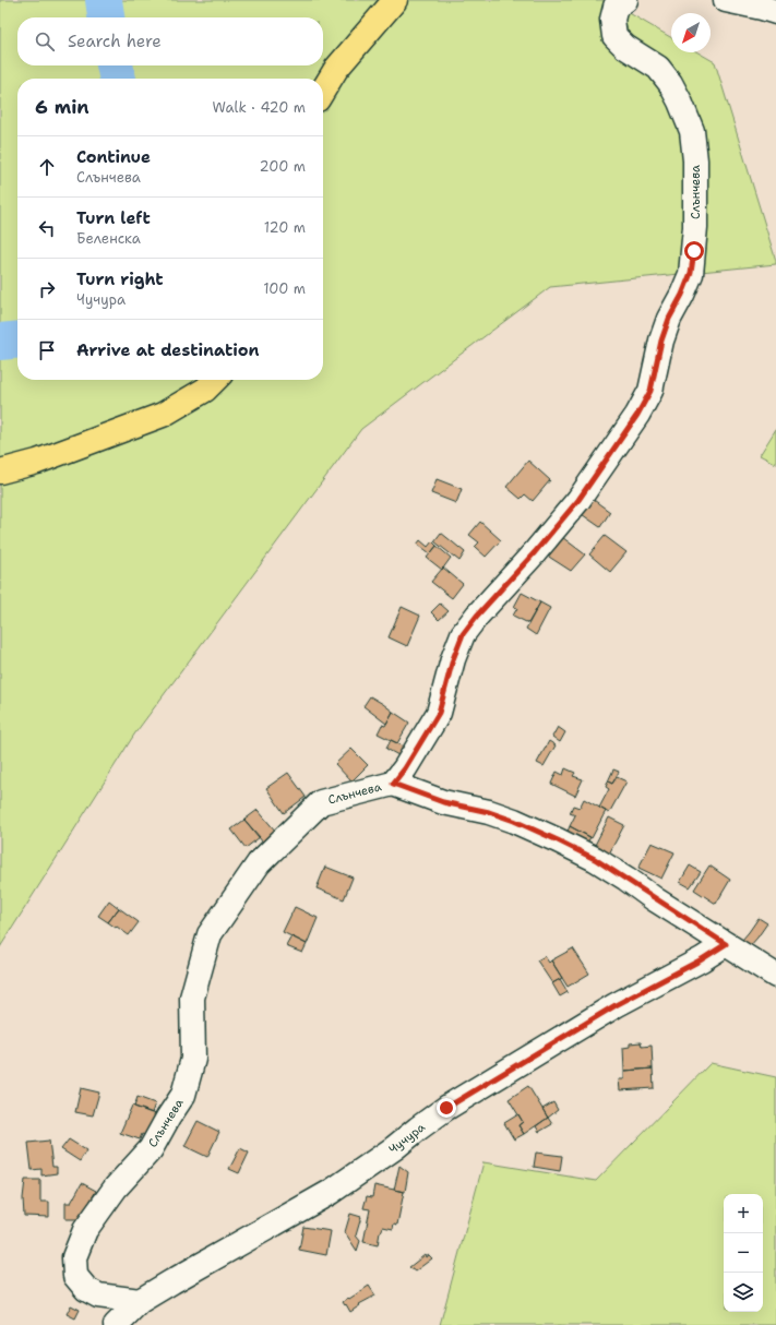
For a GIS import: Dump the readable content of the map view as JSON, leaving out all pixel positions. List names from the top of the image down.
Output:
{
  "streets": {
    "street": ["Слънчева", "Чучура"]
  },
  "crossings": [
    ["Слънчева", "Чучура"]
  ],
  "north": "bottom left",
  "page": {
    "search": "Search here",
    "heading": ["6 min", "Walk · 420 m"],
    "list": [
      ["Continue", "Слънчева", "200 m"],
      ["Turn left", "Беленска", "120 m"],
      ["Turn right", "Чучура", "100 m"],
      "Arrive at destination"
    ],
    "map_buttons": ["+", "−"]
  }
}
